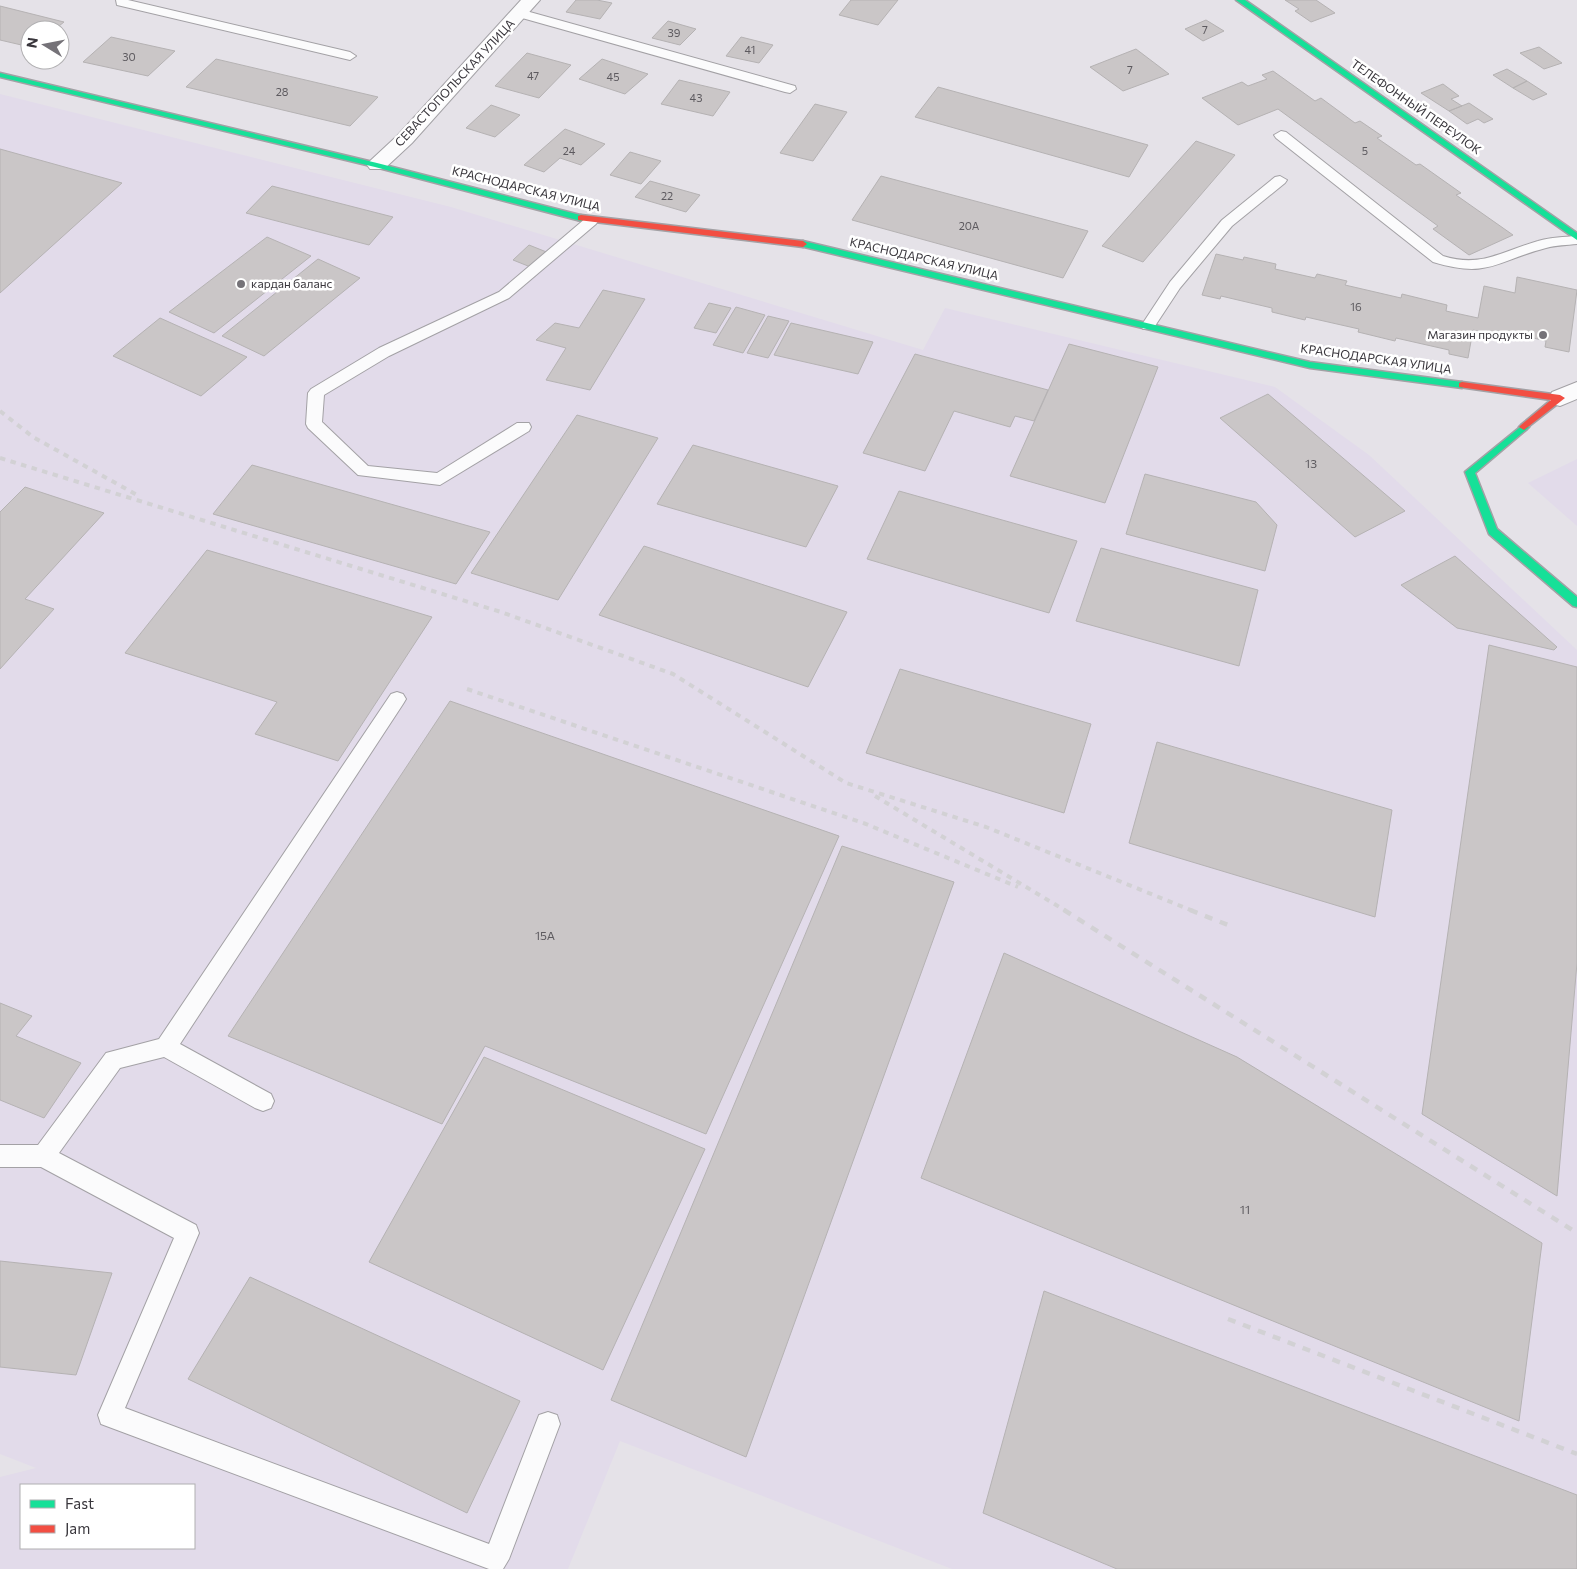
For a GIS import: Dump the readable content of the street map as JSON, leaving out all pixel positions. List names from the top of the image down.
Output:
{
  "streets": {
    "street": ["СЕВАСТОПОЛЬСКАЯ УЛИЦА", "ТЕЛЕФОННЫЙ ПЕРЕУЛОК", "КРАСНОДАРСКАЯ УЛИЦА"]
  },
  "crossings": [
    ["СЕВАСТОПОЛЬСКАЯ УЛИЦА", "КРАСНОДАРСКАЯ УЛИЦА"]
  ],
  "places": ["кардан баланс", "Магазин продукты"],
  "house_numbers": [
    "7",
    "39",
    "41",
    "30",
    "7",
    "47",
    "45",
    "28",
    "43",
    "24",
    "5",
    "22",
    "20А",
    "16",
    "13",
    "15А",
    "11"
  ],
  "legend": ["Fast", "Jam"],
  "north": "left"
}
